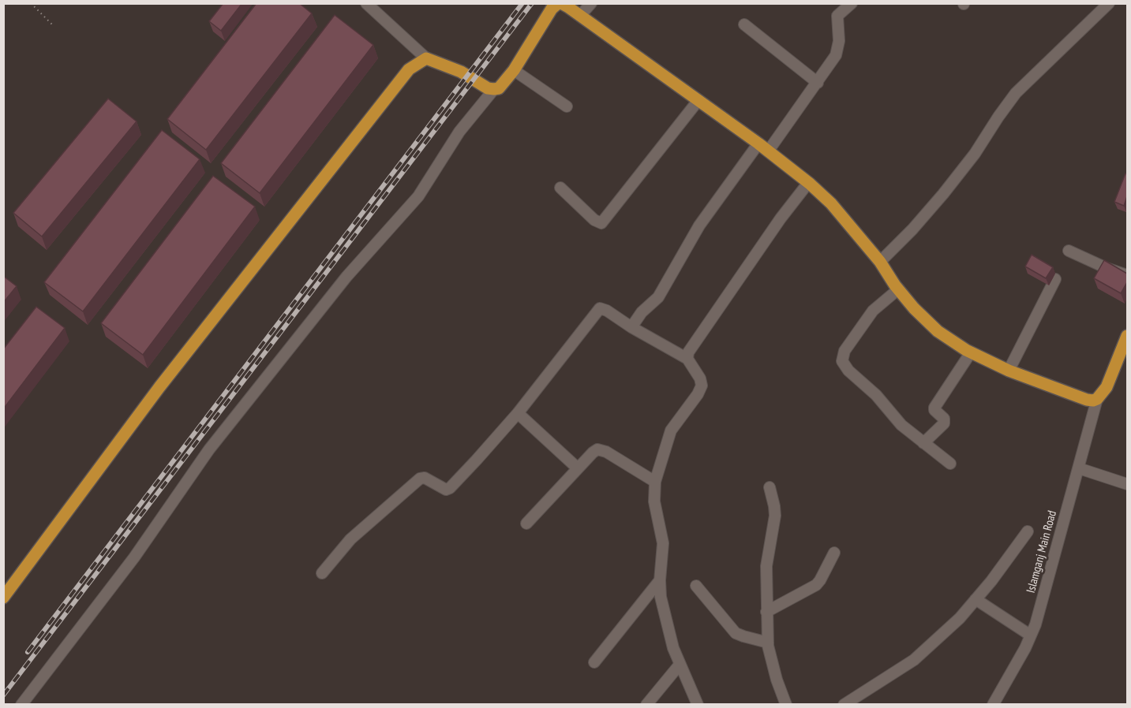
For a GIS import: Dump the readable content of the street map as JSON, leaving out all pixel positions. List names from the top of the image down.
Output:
{
  "streets": {
    "street": ["Islamganj Main Road"]
  }
}
